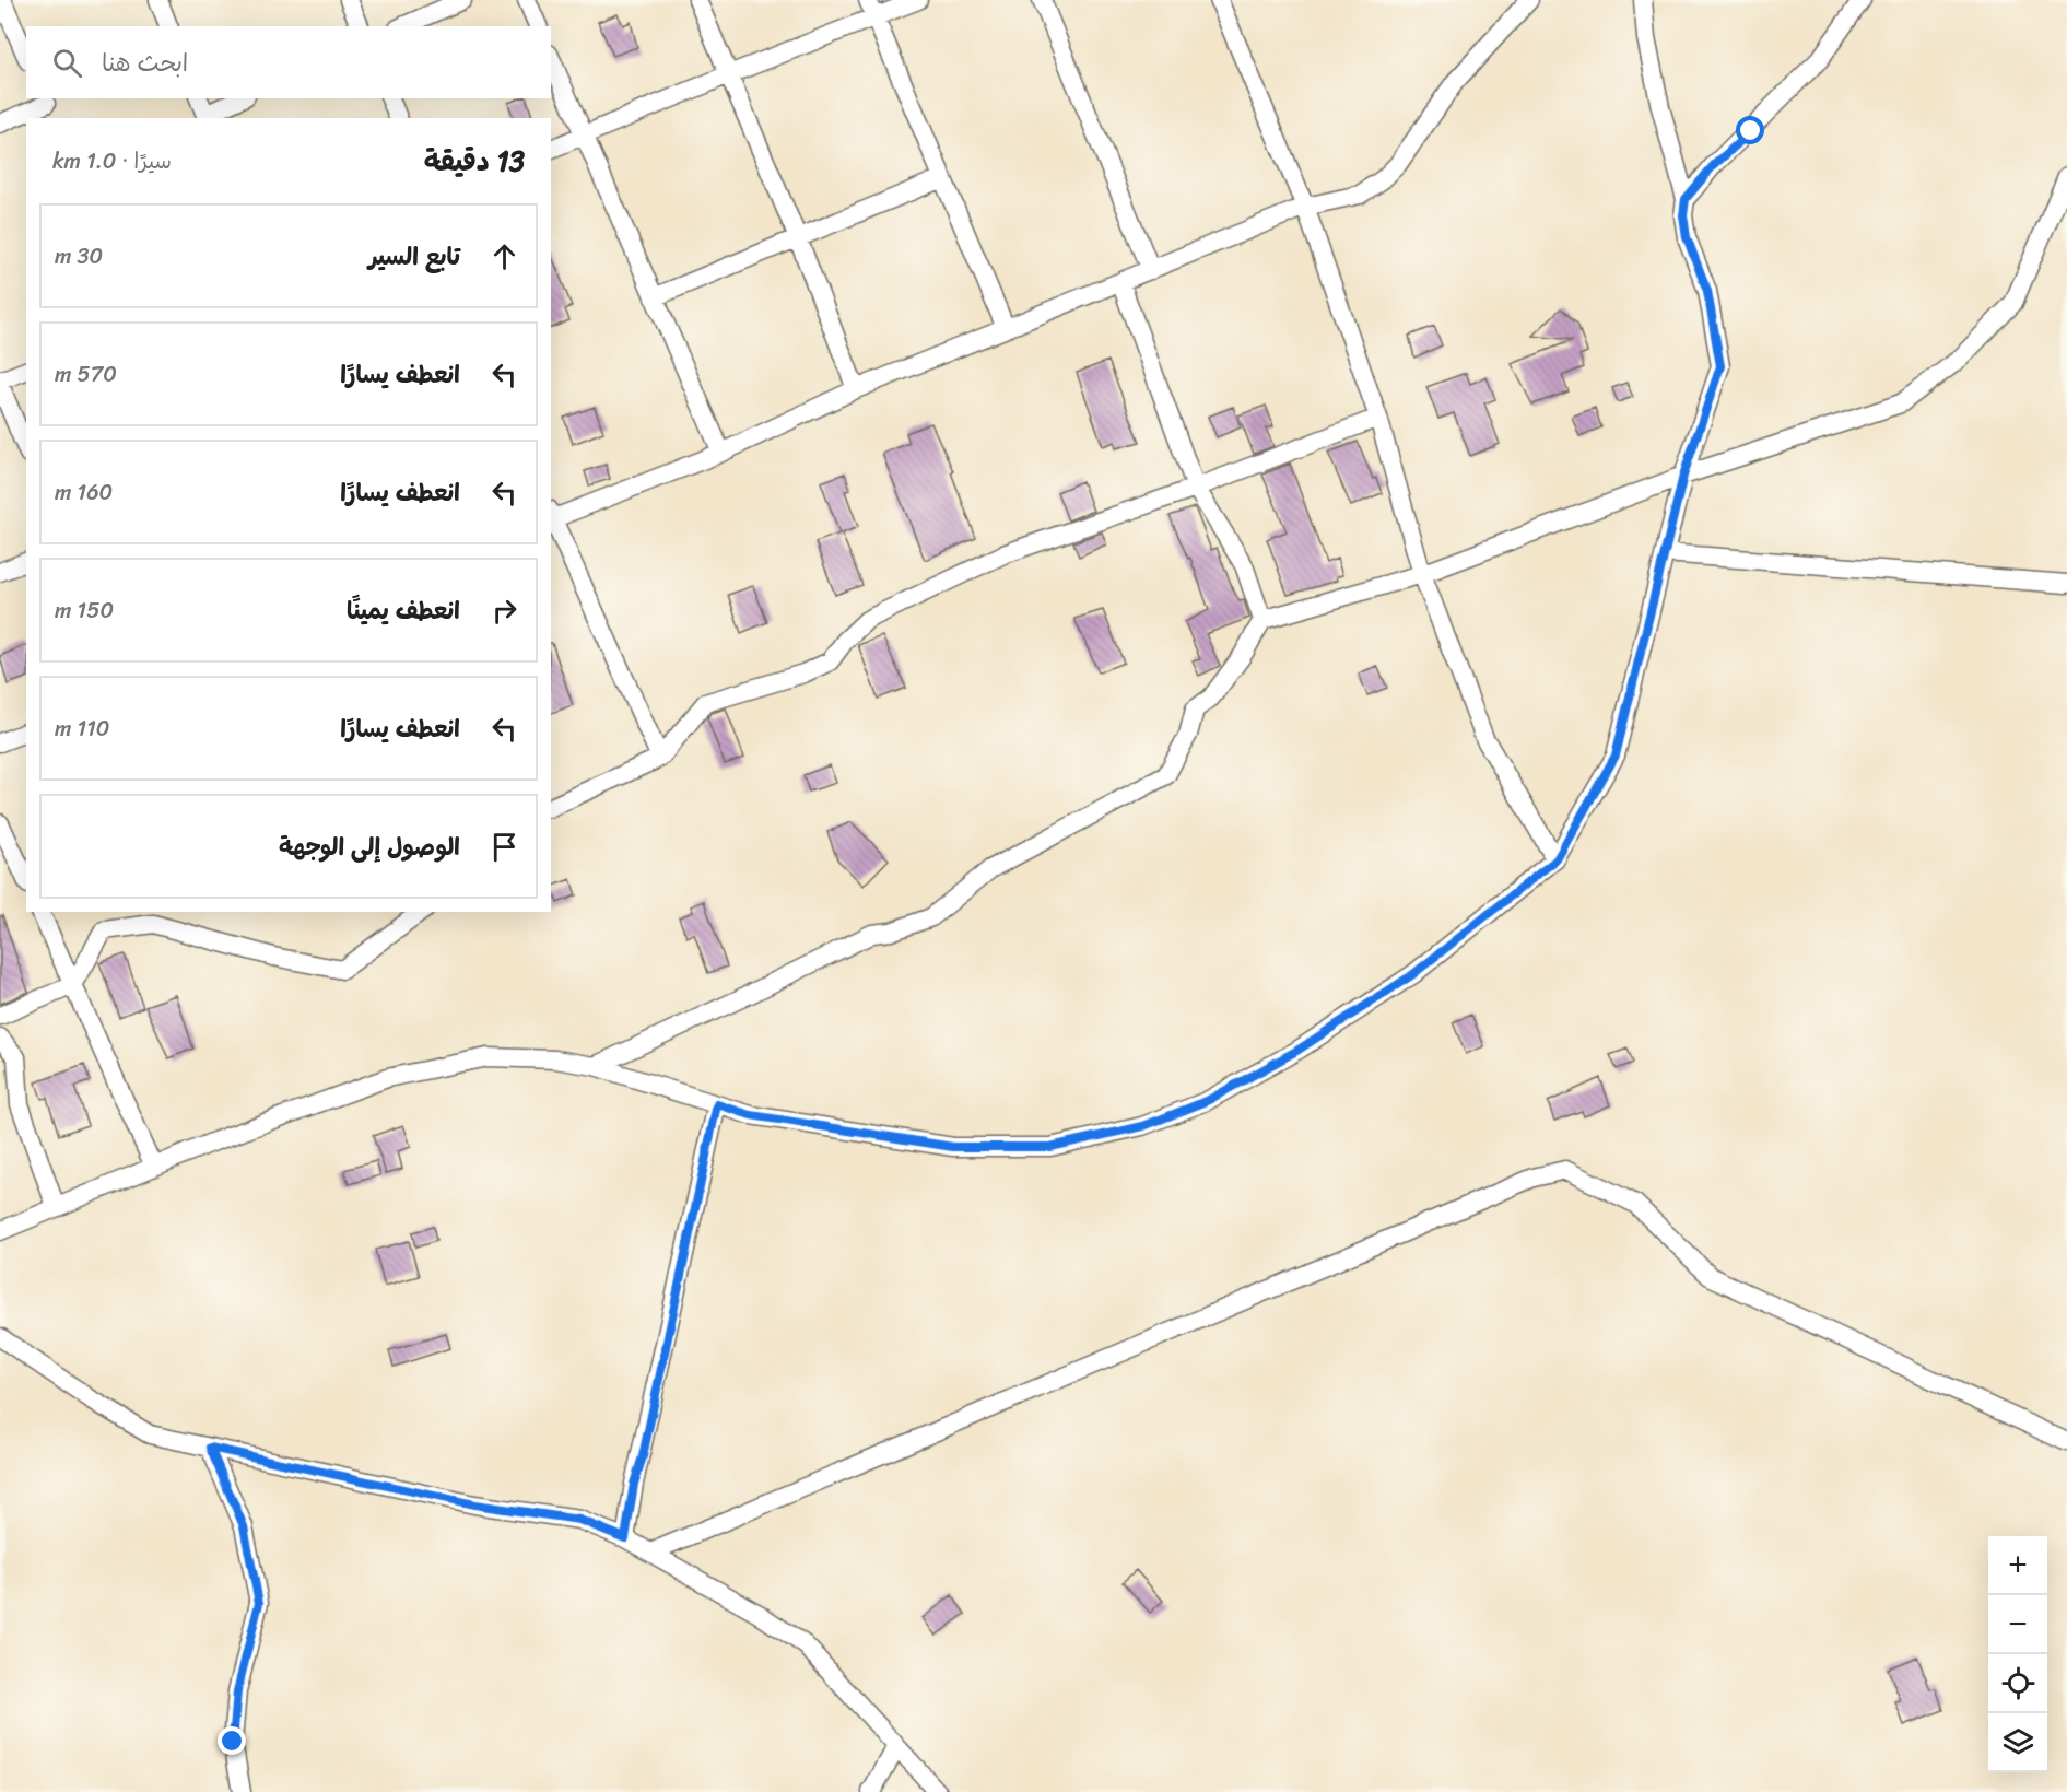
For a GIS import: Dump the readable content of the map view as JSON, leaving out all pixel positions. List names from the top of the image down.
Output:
{
  "page": {
    "search": "ابحث هنا",
    "heading": ["13 دقيقة", "سيرًا · 1.0 km"],
    "list": [
      ["تابع السير", "30 m"],
      ["انعطف يسارًا", "570 m"],
      ["انعطف يسارًا", "160 m"],
      ["انعطف يمينًا", "150 m"],
      ["انعطف يسارًا", "110 m"],
      "الوصول إلى الوجهة"
    ],
    "map_buttons": ["+", "−"]
  }
}
